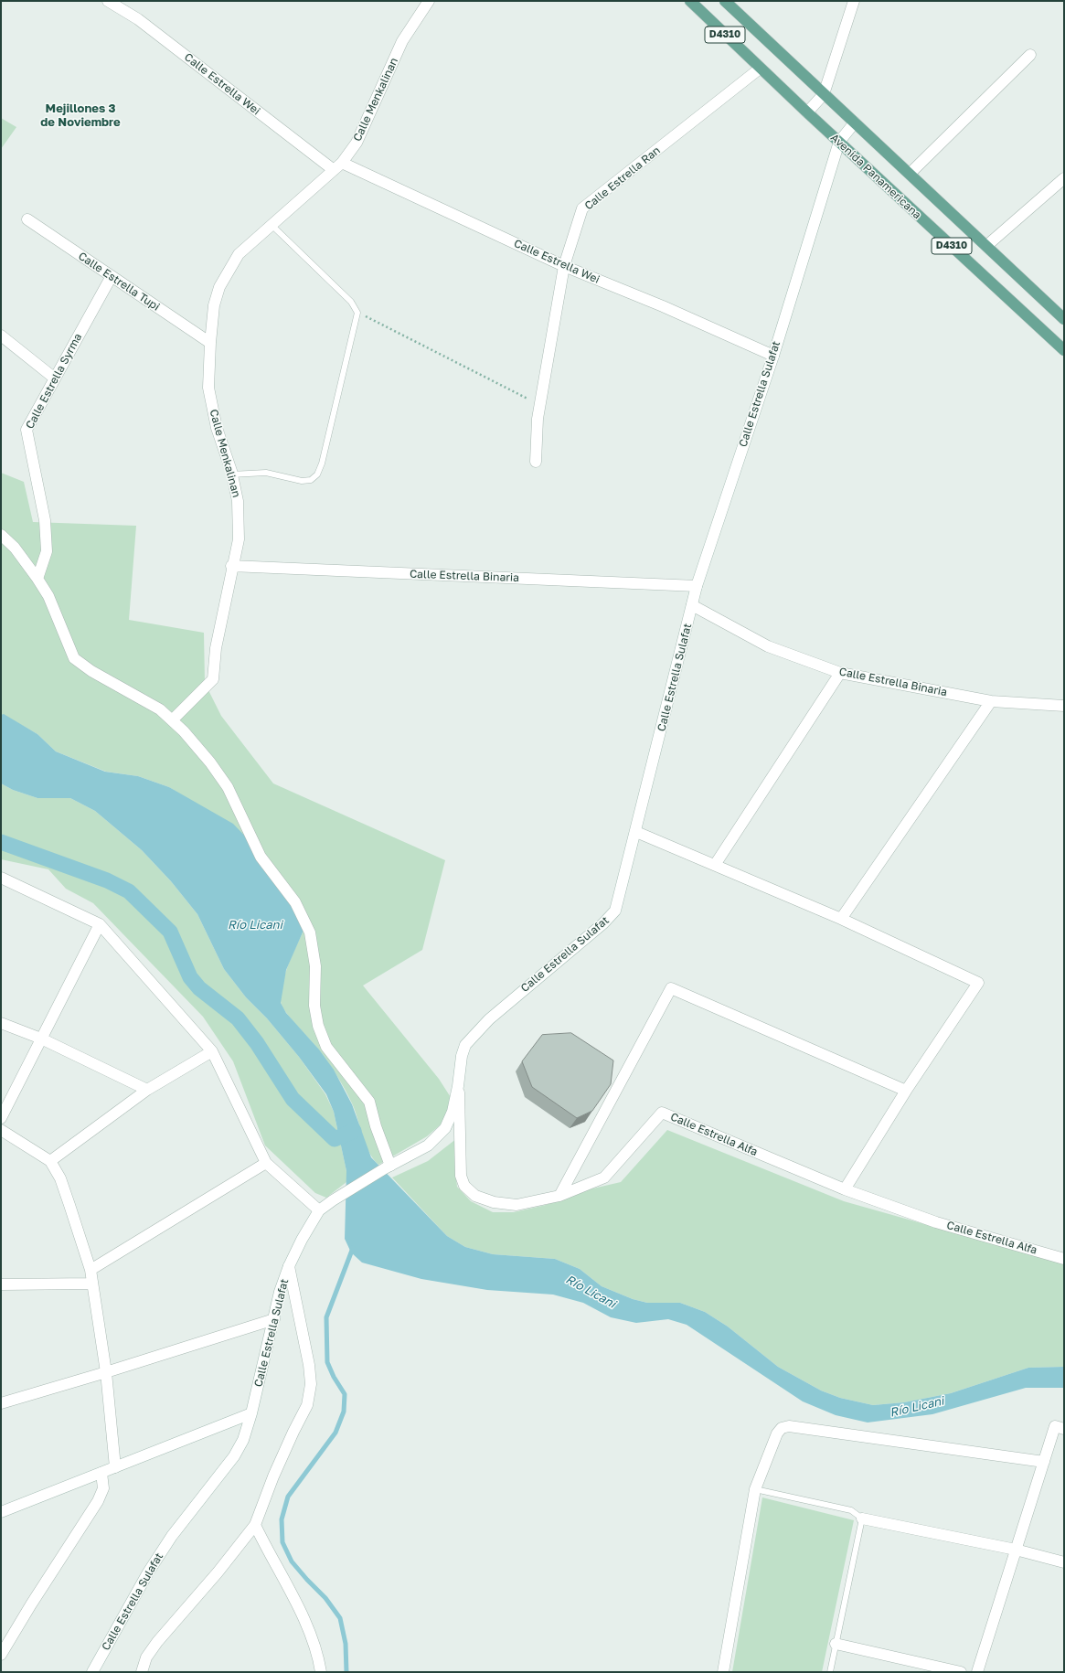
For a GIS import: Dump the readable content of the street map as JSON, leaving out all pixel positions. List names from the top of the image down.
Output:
{
  "streets": {
    "main road": ["D4310", "Avenida Panamericana"],
    "street": [
      "Calle Estrella Wei",
      "Calle Menkalinan",
      "Calle Estrella Ran",
      "Calle Estrella Tupi",
      "Calle Estrella Syrma",
      "Calle Estrella Sulafat",
      "Calle Estrella Binaria",
      "Calle Estrella Alfa"
    ]
  },
  "crossings": [
    ["D4310", "Calle Estrella Sulafat"],
    ["Calle Estrella Wei", "Calle Menkalinan"],
    ["Calle Estrella Wei", "Calle Estrella Ran"],
    ["Calle Estrella Wei", "Calle Estrella Sulafat"],
    ["Calle Menkalinan", "Calle Estrella Tupi"],
    ["Calle Menkalinan", "Calle Estrella Binaria"],
    ["Avenida Panamericana", "Calle Estrella Ran"],
    ["Avenida Panamericana", "Calle Estrella Sulafat"],
    ["Calle Estrella Tupi", "Calle Estrella Syrma"],
    ["Calle Estrella Sulafat", "Calle Estrella Binaria"],
    ["Calle Estrella Sulafat", "Calle Estrella Alfa"]
  ],
  "districts": ["Mejillones 3 de Noviembre"],
  "water": ["Río Licani"]
}
